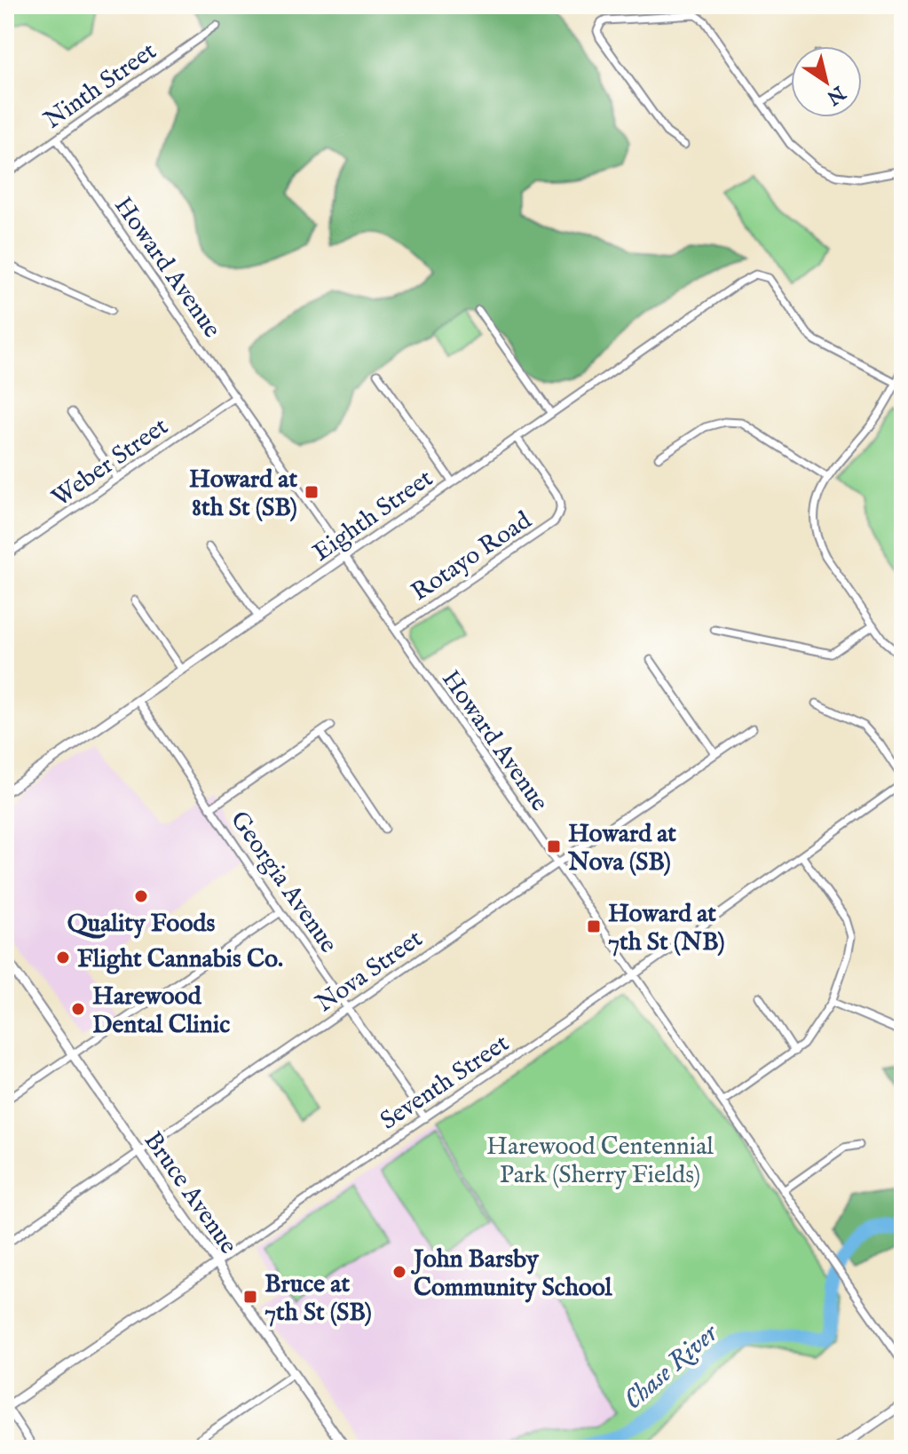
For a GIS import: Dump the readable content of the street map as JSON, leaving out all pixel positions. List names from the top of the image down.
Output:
{
  "streets": {
    "street": [
      "Ninth Street",
      "Howard Avenue",
      "Weber Street",
      "Eighth Street",
      "Rotayo Road",
      "Georgia Avenue",
      "Nova Street",
      "Seventh Street",
      "Bruce Avenue"
    ]
  },
  "crossings": [
    ["Ninth Street", "Howard Avenue"],
    ["Howard Avenue", "Weber Street"],
    ["Howard Avenue", "Eighth Street"],
    ["Howard Avenue", "Rotayo Road"],
    ["Howard Avenue", "Nova Street"],
    ["Howard Avenue", "Seventh Street"],
    ["Eighth Street", "Rotayo Road"],
    ["Eighth Street", "Georgia Avenue"],
    ["Georgia Avenue", "Nova Street"],
    ["Georgia Avenue", "Seventh Street"],
    ["Nova Street", "Bruce Avenue"],
    ["Seventh Street", "Bruce Avenue"]
  ],
  "water": ["Chase River"],
  "parks": ["Harewood Centennial Park (Sherry Fields)"],
  "places": {
    "transit": [
      "Howard at 8th St (SB)",
      "Howard at Nova (SB)",
      "Howard at 7th St (NB)",
      "Bruce at 7th St (SB)"
    ],
    "other": [
      "Quality Foods",
      "Flight Cannabis Co.",
      "Harewood Dental Clinic",
      "John Barsby Community School"
    ]
  },
  "north": "bottom right"
}
